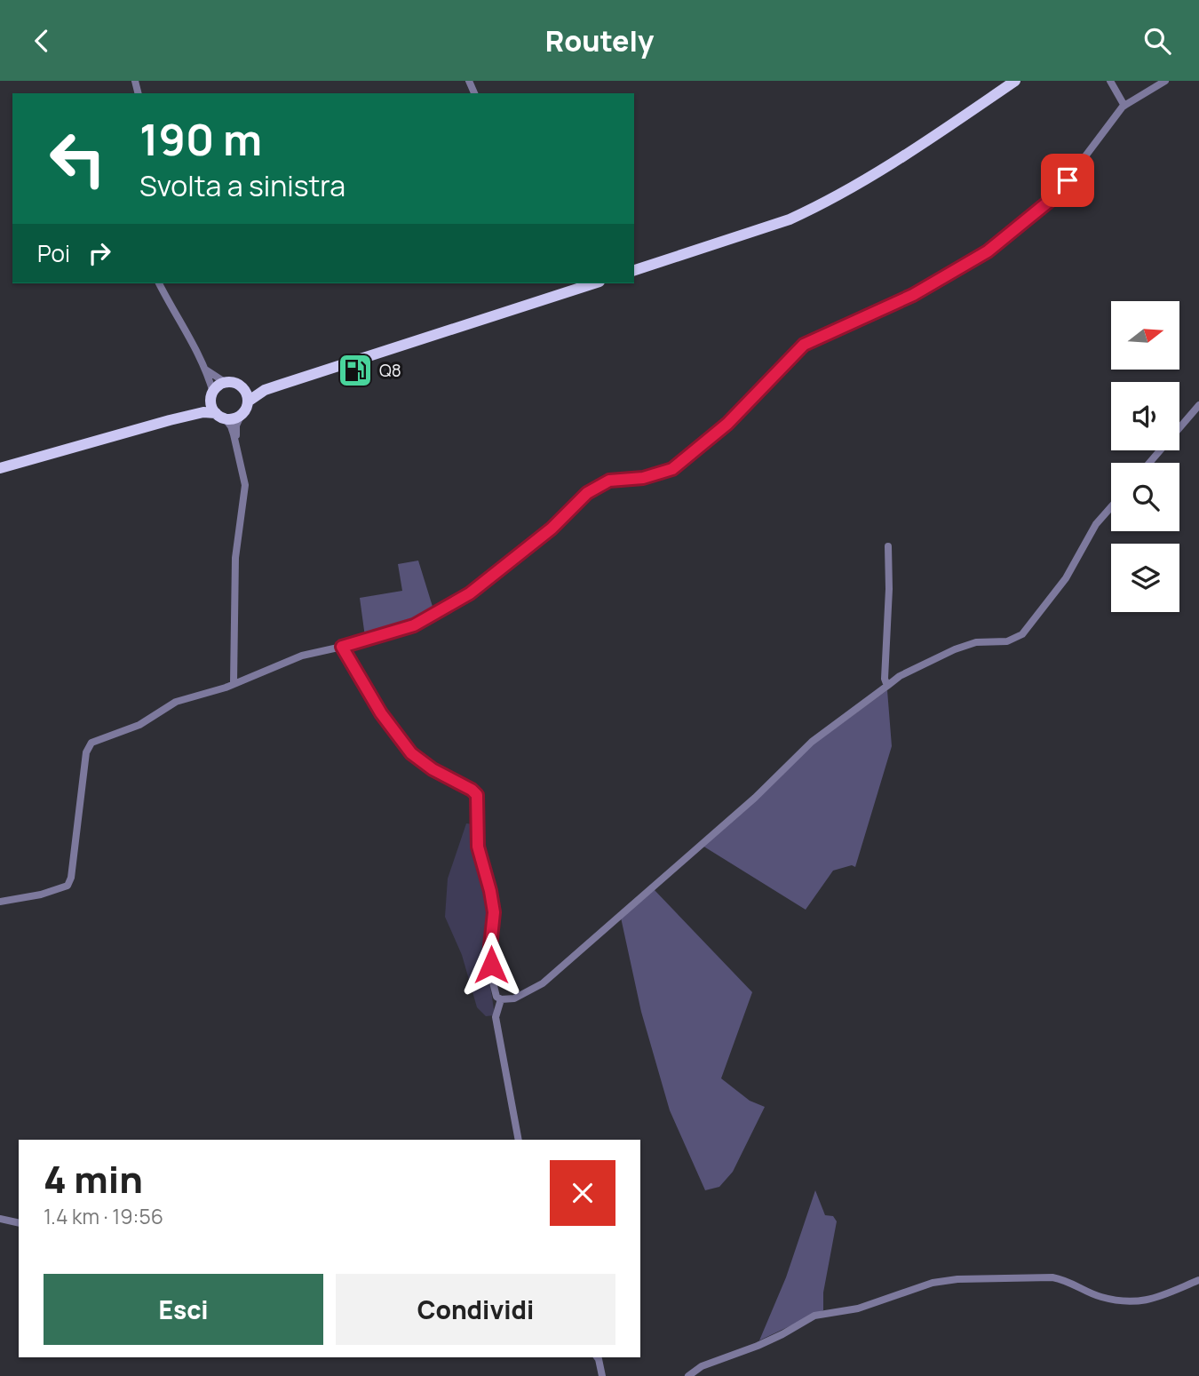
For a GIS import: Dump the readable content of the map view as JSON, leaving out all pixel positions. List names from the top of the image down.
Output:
{
  "places": {
    "fuel station": ["Q8"]
  },
  "north": "right",
  "page": {
    "header": "Routely",
    "turn": ["190 m", "Svolta a sinistra"],
    "then": "Poi",
    "heading": ["4 min", "1.4 km · 19:56"],
    "buttons": ["Esci", "Condividi"]
  }
}
